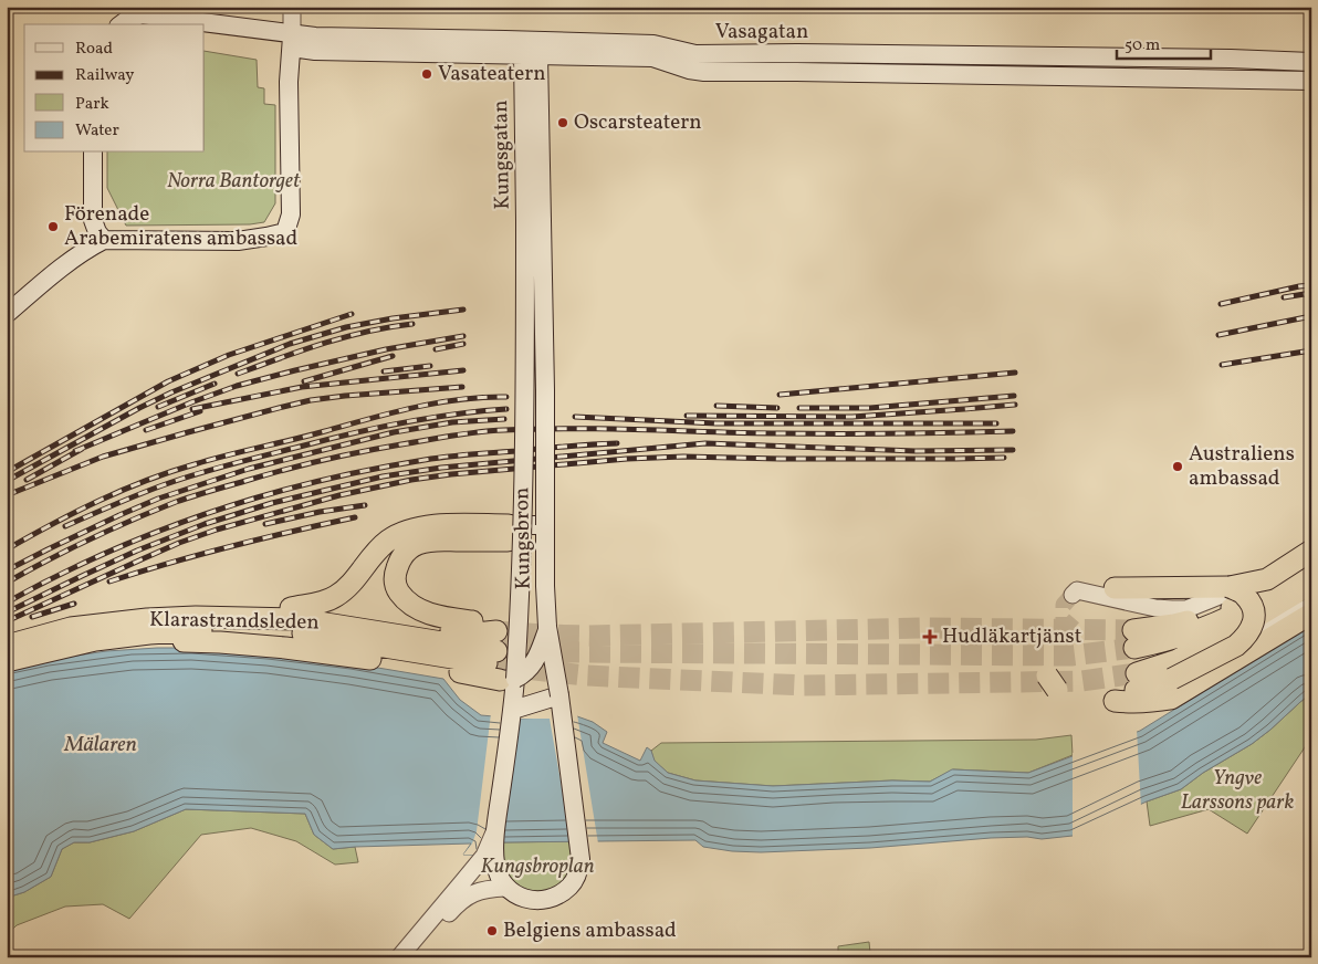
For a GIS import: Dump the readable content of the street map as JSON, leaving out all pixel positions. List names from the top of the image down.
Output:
{
  "streets": {
    "highway": ["Klarastrandsleden"],
    "main road": ["Vasagatan", "Kungsgatan", "Kungsbron"]
  },
  "crossings": [
    ["Vasagatan", "Kungsgatan"],
    ["Kungsgatan", "Kungsbron"],
    ["Kungsbron", "Klarastrandsleden"]
  ],
  "water": ["Mälaren"],
  "parks": ["Norra Bantorget", "Yngve Larssons park", "Kungsbroplan"],
  "places": {
    "other": [
      "Vasateatern",
      "Oscarsteatern",
      "Förenade Arabemiratens ambassad",
      "Australiens ambassad",
      "Belgiens ambassad"
    ],
    "health": ["Hudläkartjänst"]
  },
  "legend": [
    "Road",
    "Railway",
    "Park",
    "Water"
  ],
  "scale_bar": "50 m"
}
